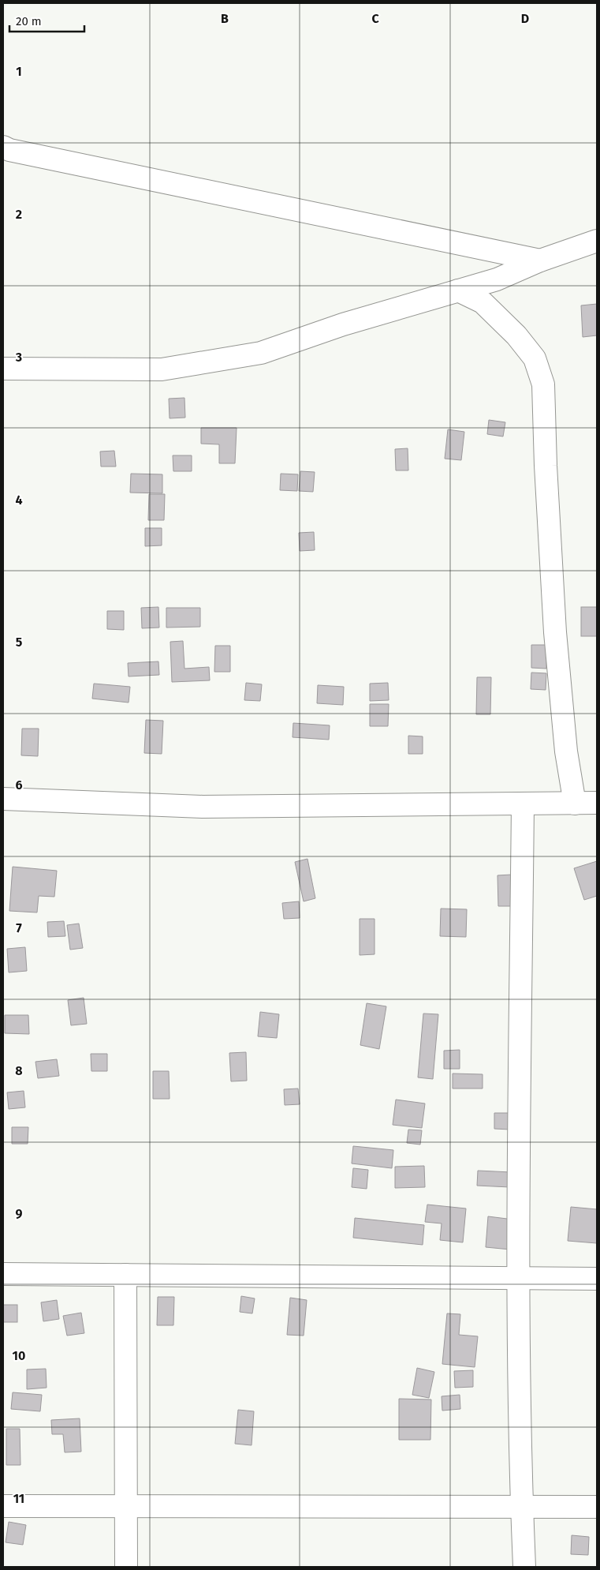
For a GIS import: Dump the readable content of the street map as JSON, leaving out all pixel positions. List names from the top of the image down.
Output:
{
  "scale_bar": "20 m",
  "grid": {
    "columns": ["B", "C", "D"],
    "rows": [
      "1",
      "2",
      "3",
      "4",
      "5",
      "6",
      "7",
      "8",
      "9",
      "10",
      "11"
    ]
  }
}
